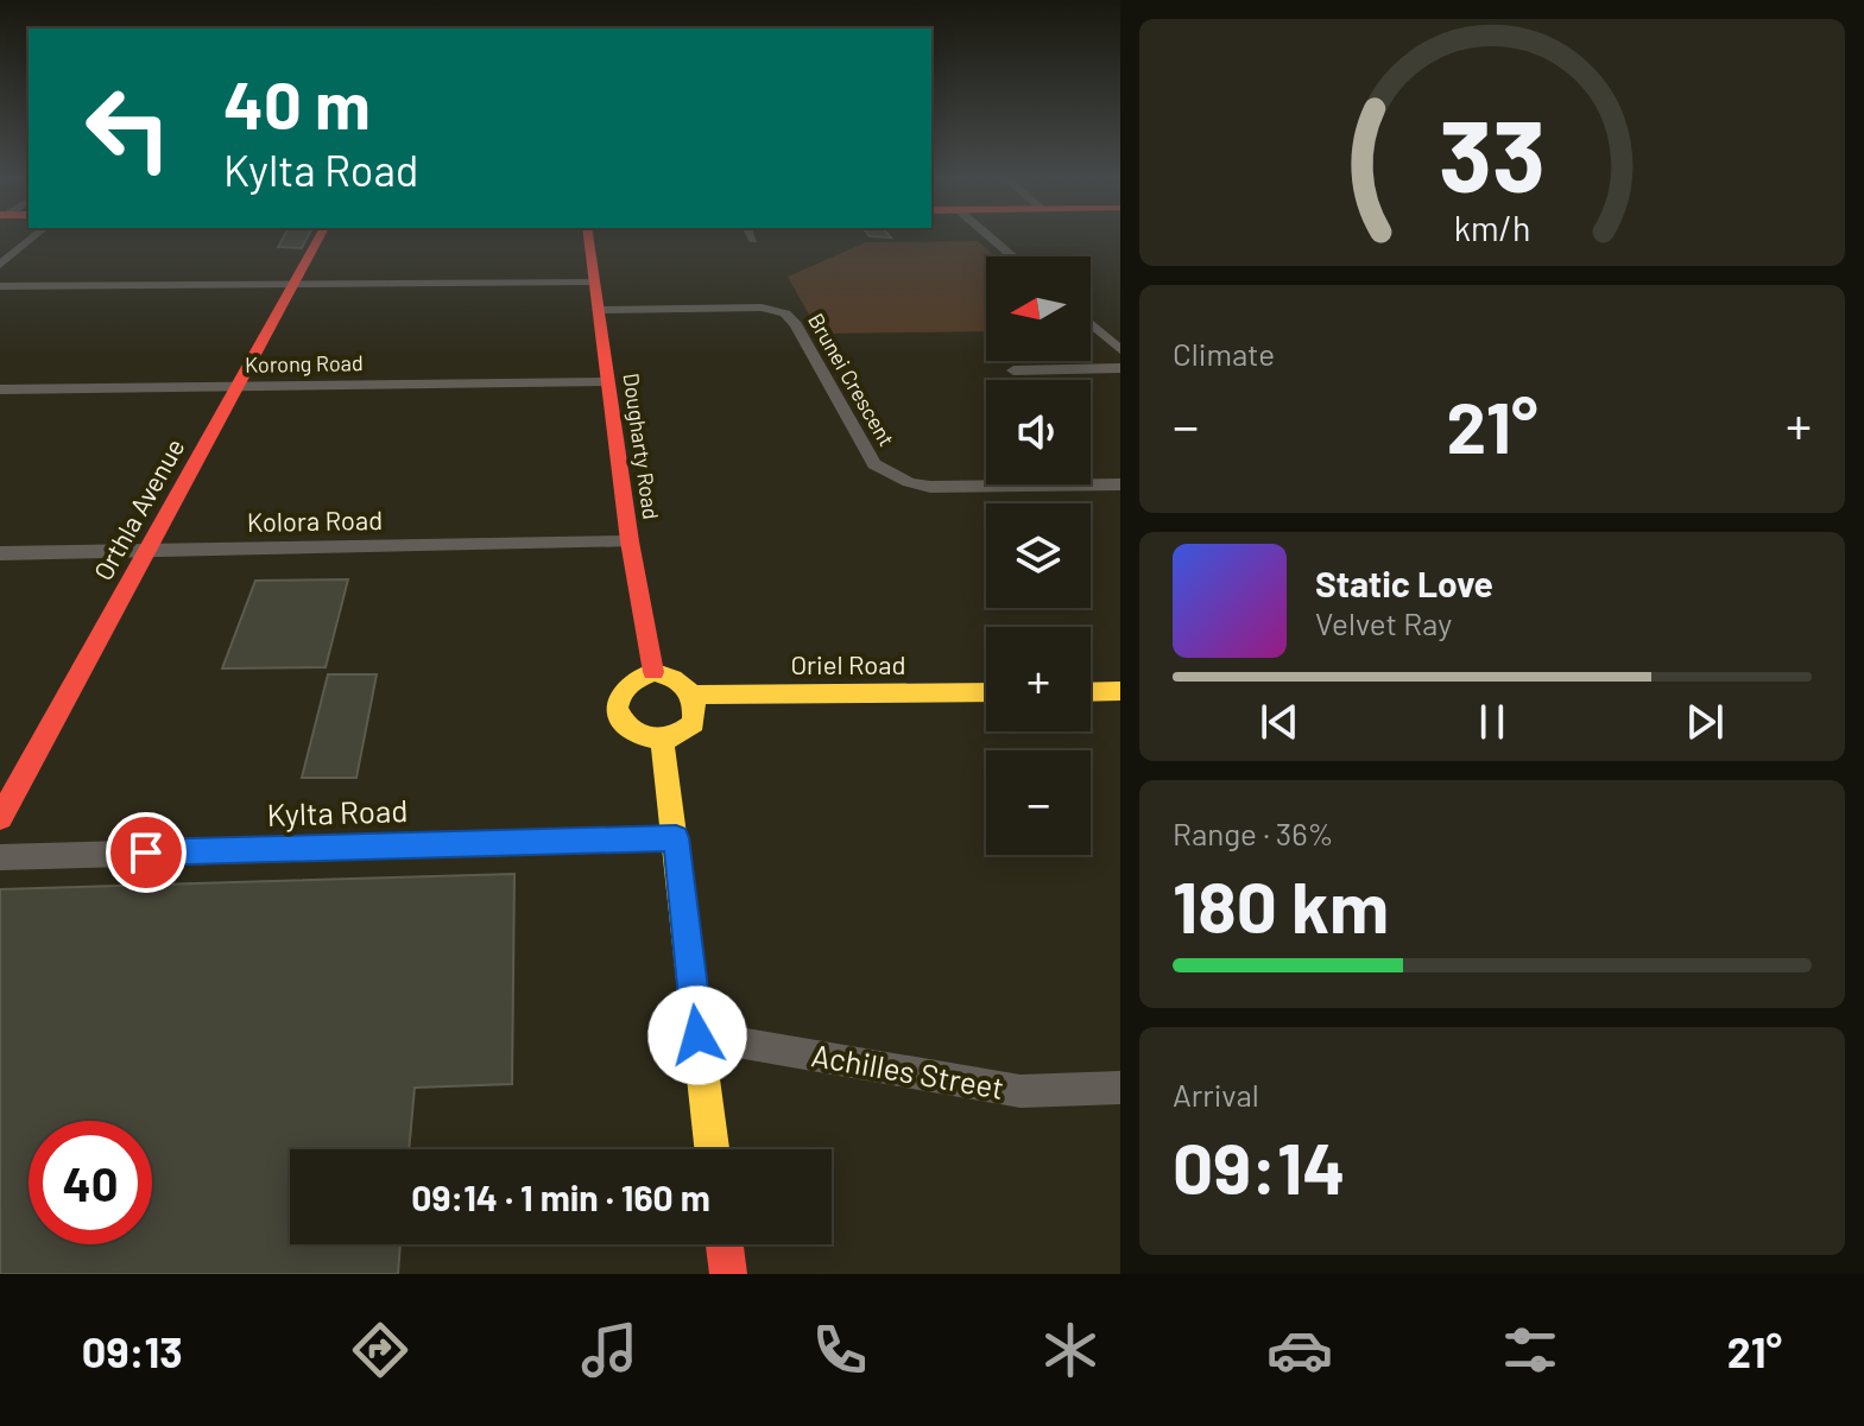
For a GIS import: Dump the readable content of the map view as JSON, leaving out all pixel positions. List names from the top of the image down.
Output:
{
  "streets": {
    "street": [
      "Korong Road",
      "Brunei Crescent",
      "Dougharty Road",
      "Orthla Avenue",
      "Kolora Road",
      "Oriel Road",
      "Kylta Road",
      "Achilles Street"
    ]
  },
  "crossings": [
    ["Korong Road", "Dougharty Road"],
    ["Korong Road", "Orthla Avenue"],
    ["Brunei Crescent", "Dougharty Road"],
    ["Dougharty Road", "Kolora Road"],
    ["Dougharty Road", "Oriel Road"],
    ["Orthla Avenue", "Kolora Road"]
  ],
  "north": "left",
  "page": {
    "turn": ["40 m", "Kylta Road"],
    "map_buttons": ["+", "−"],
    "tile": [
      "Climate",
      ["Range · 36%", "180 km"],
      ["Arrival", "09:14"]
    ],
    "heat": ["−", "21°", "+"],
    "song": ["Static Love", "Velvet Ray"],
    "limit": "40",
    "trip": "09:14 · 1 min · 160 m",
    "tabs": ["09:13", "21°"],
    "gauge": ["33", "km/h"]
  }
}
